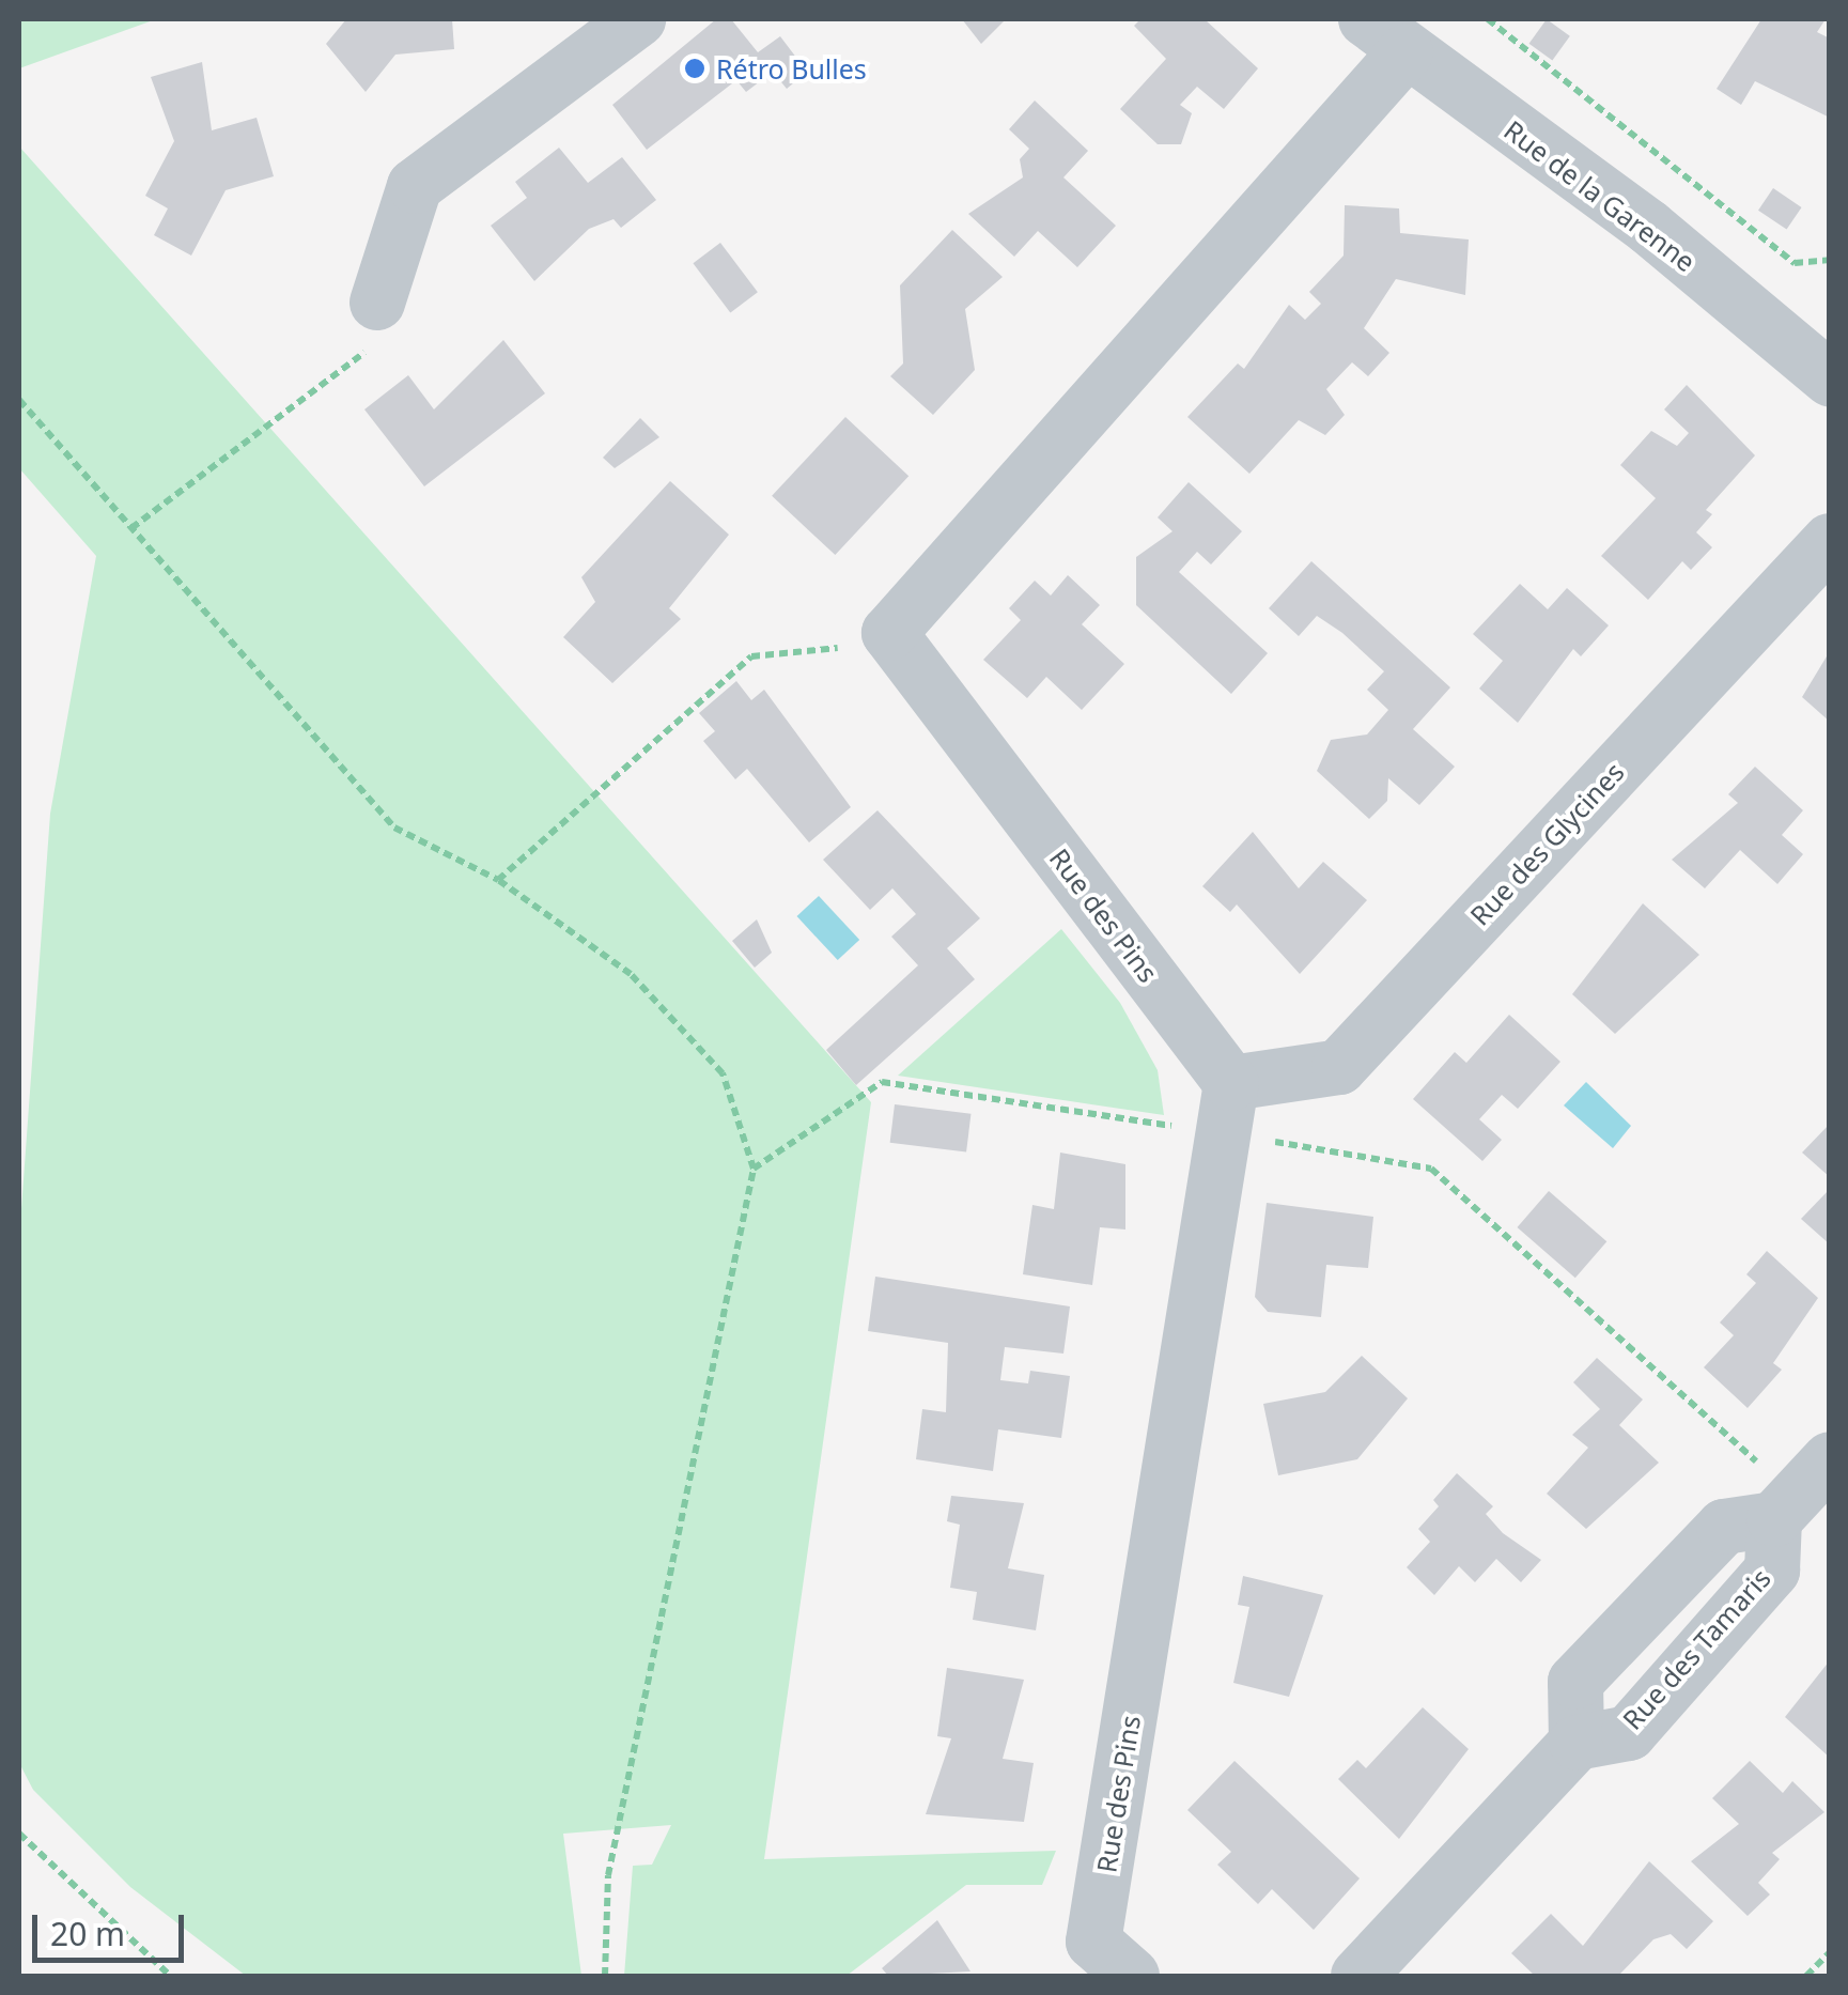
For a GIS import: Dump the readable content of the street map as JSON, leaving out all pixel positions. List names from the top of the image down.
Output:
{
  "streets": {
    "street": [
      "Rue de la Garenne",
      "Rue des Glycines",
      "Rue des Pins",
      "Rue des Tamaris"
    ]
  },
  "crossings": [
    ["Rue des Glycines", "Rue des Pins"]
  ],
  "places": ["Rétro Bulles"],
  "scale_bar": "20 m"
}
